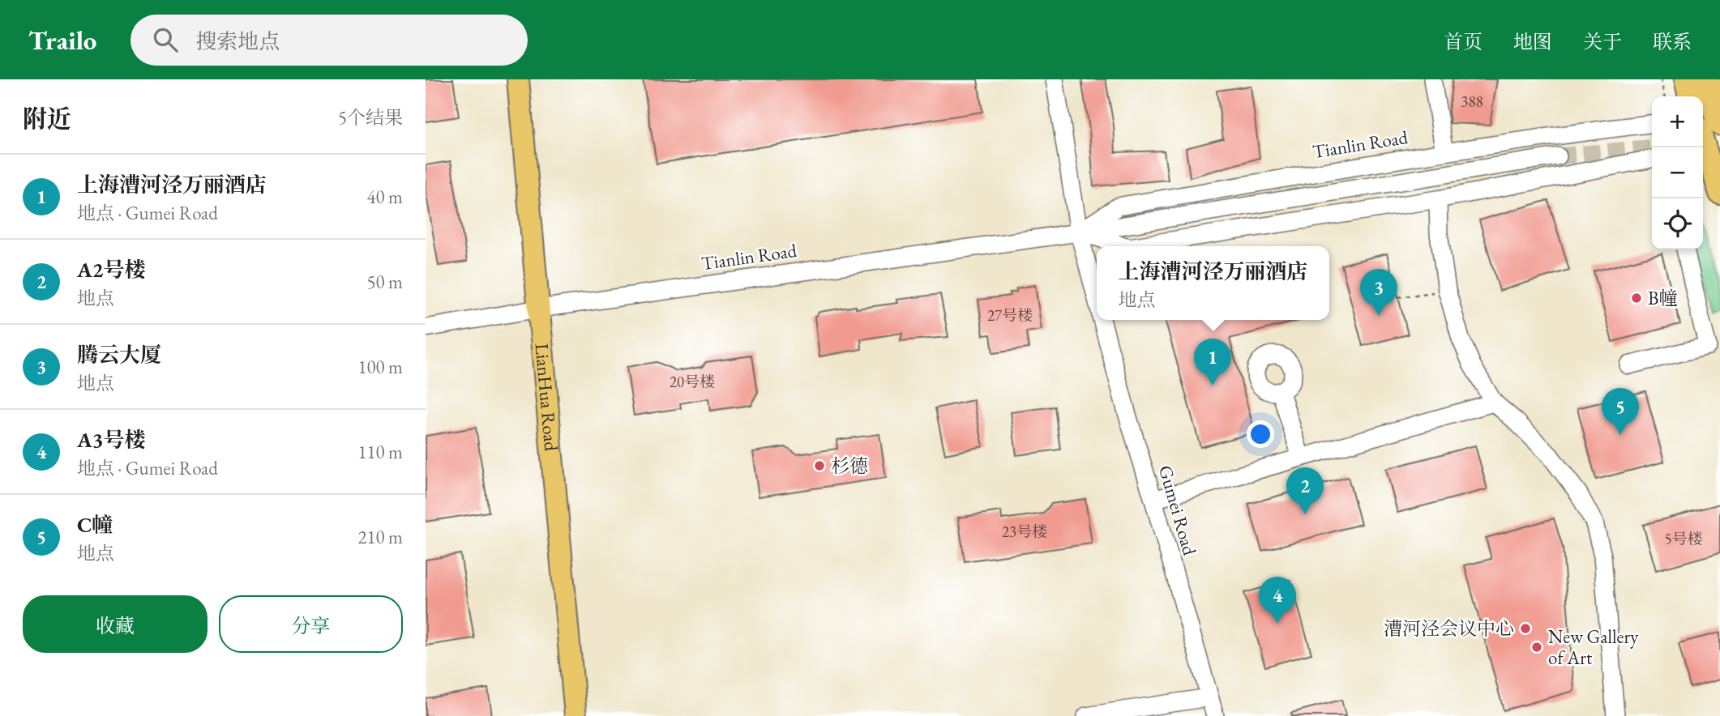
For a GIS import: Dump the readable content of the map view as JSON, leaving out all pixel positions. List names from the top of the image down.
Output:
{
  "streets": {
    "main road": ["LianHua Road"],
    "street": ["Tianlin Road", "Gumei Road"]
  },
  "crossings": [
    ["Tianlin Road", "LianHua Road"],
    ["Tianlin Road", "Gumei Road"]
  ],
  "places": [
    "B幢",
    "杉德",
    "漕河泾会议中心",
    "New Gallery of Art"
  ],
  "house_numbers": [
    "388",
    "27号楼",
    "20号楼",
    "23号楼",
    "5号楼"
  ],
  "page": {
    "header": "Trailo",
    "search": "搜索地点",
    "nav": [
      "首页",
      "地图",
      "关于",
      "联系"
    ],
    "heading": ["附近", "5个结果"],
    "map_buttons": ["+", "−"],
    "list": [
      {
        "mark": "1",
        "name": "上海漕河泾万丽酒店",
        "note": "地点 · Gumei Road",
        "value": "40 m"
      },
      {
        "mark": "2",
        "name": "A2号楼",
        "note": "地点",
        "value": "50 m"
      },
      {
        "mark": "3",
        "name": "腾云大厦",
        "note": "地点",
        "value": "100 m"
      },
      {
        "mark": "4",
        "name": "A3号楼",
        "note": "地点 · Gumei Road",
        "value": "110 m"
      },
      {
        "mark": "5",
        "name": "C幢",
        "note": "地点",
        "value": "210 m"
      }
    ],
    "popup": ["上海漕河泾万丽酒店", "地点"],
    "pins": [
      "3",
      "1",
      "5",
      "2",
      "4"
    ],
    "buttons": ["收藏", "分享"]
  }
}
